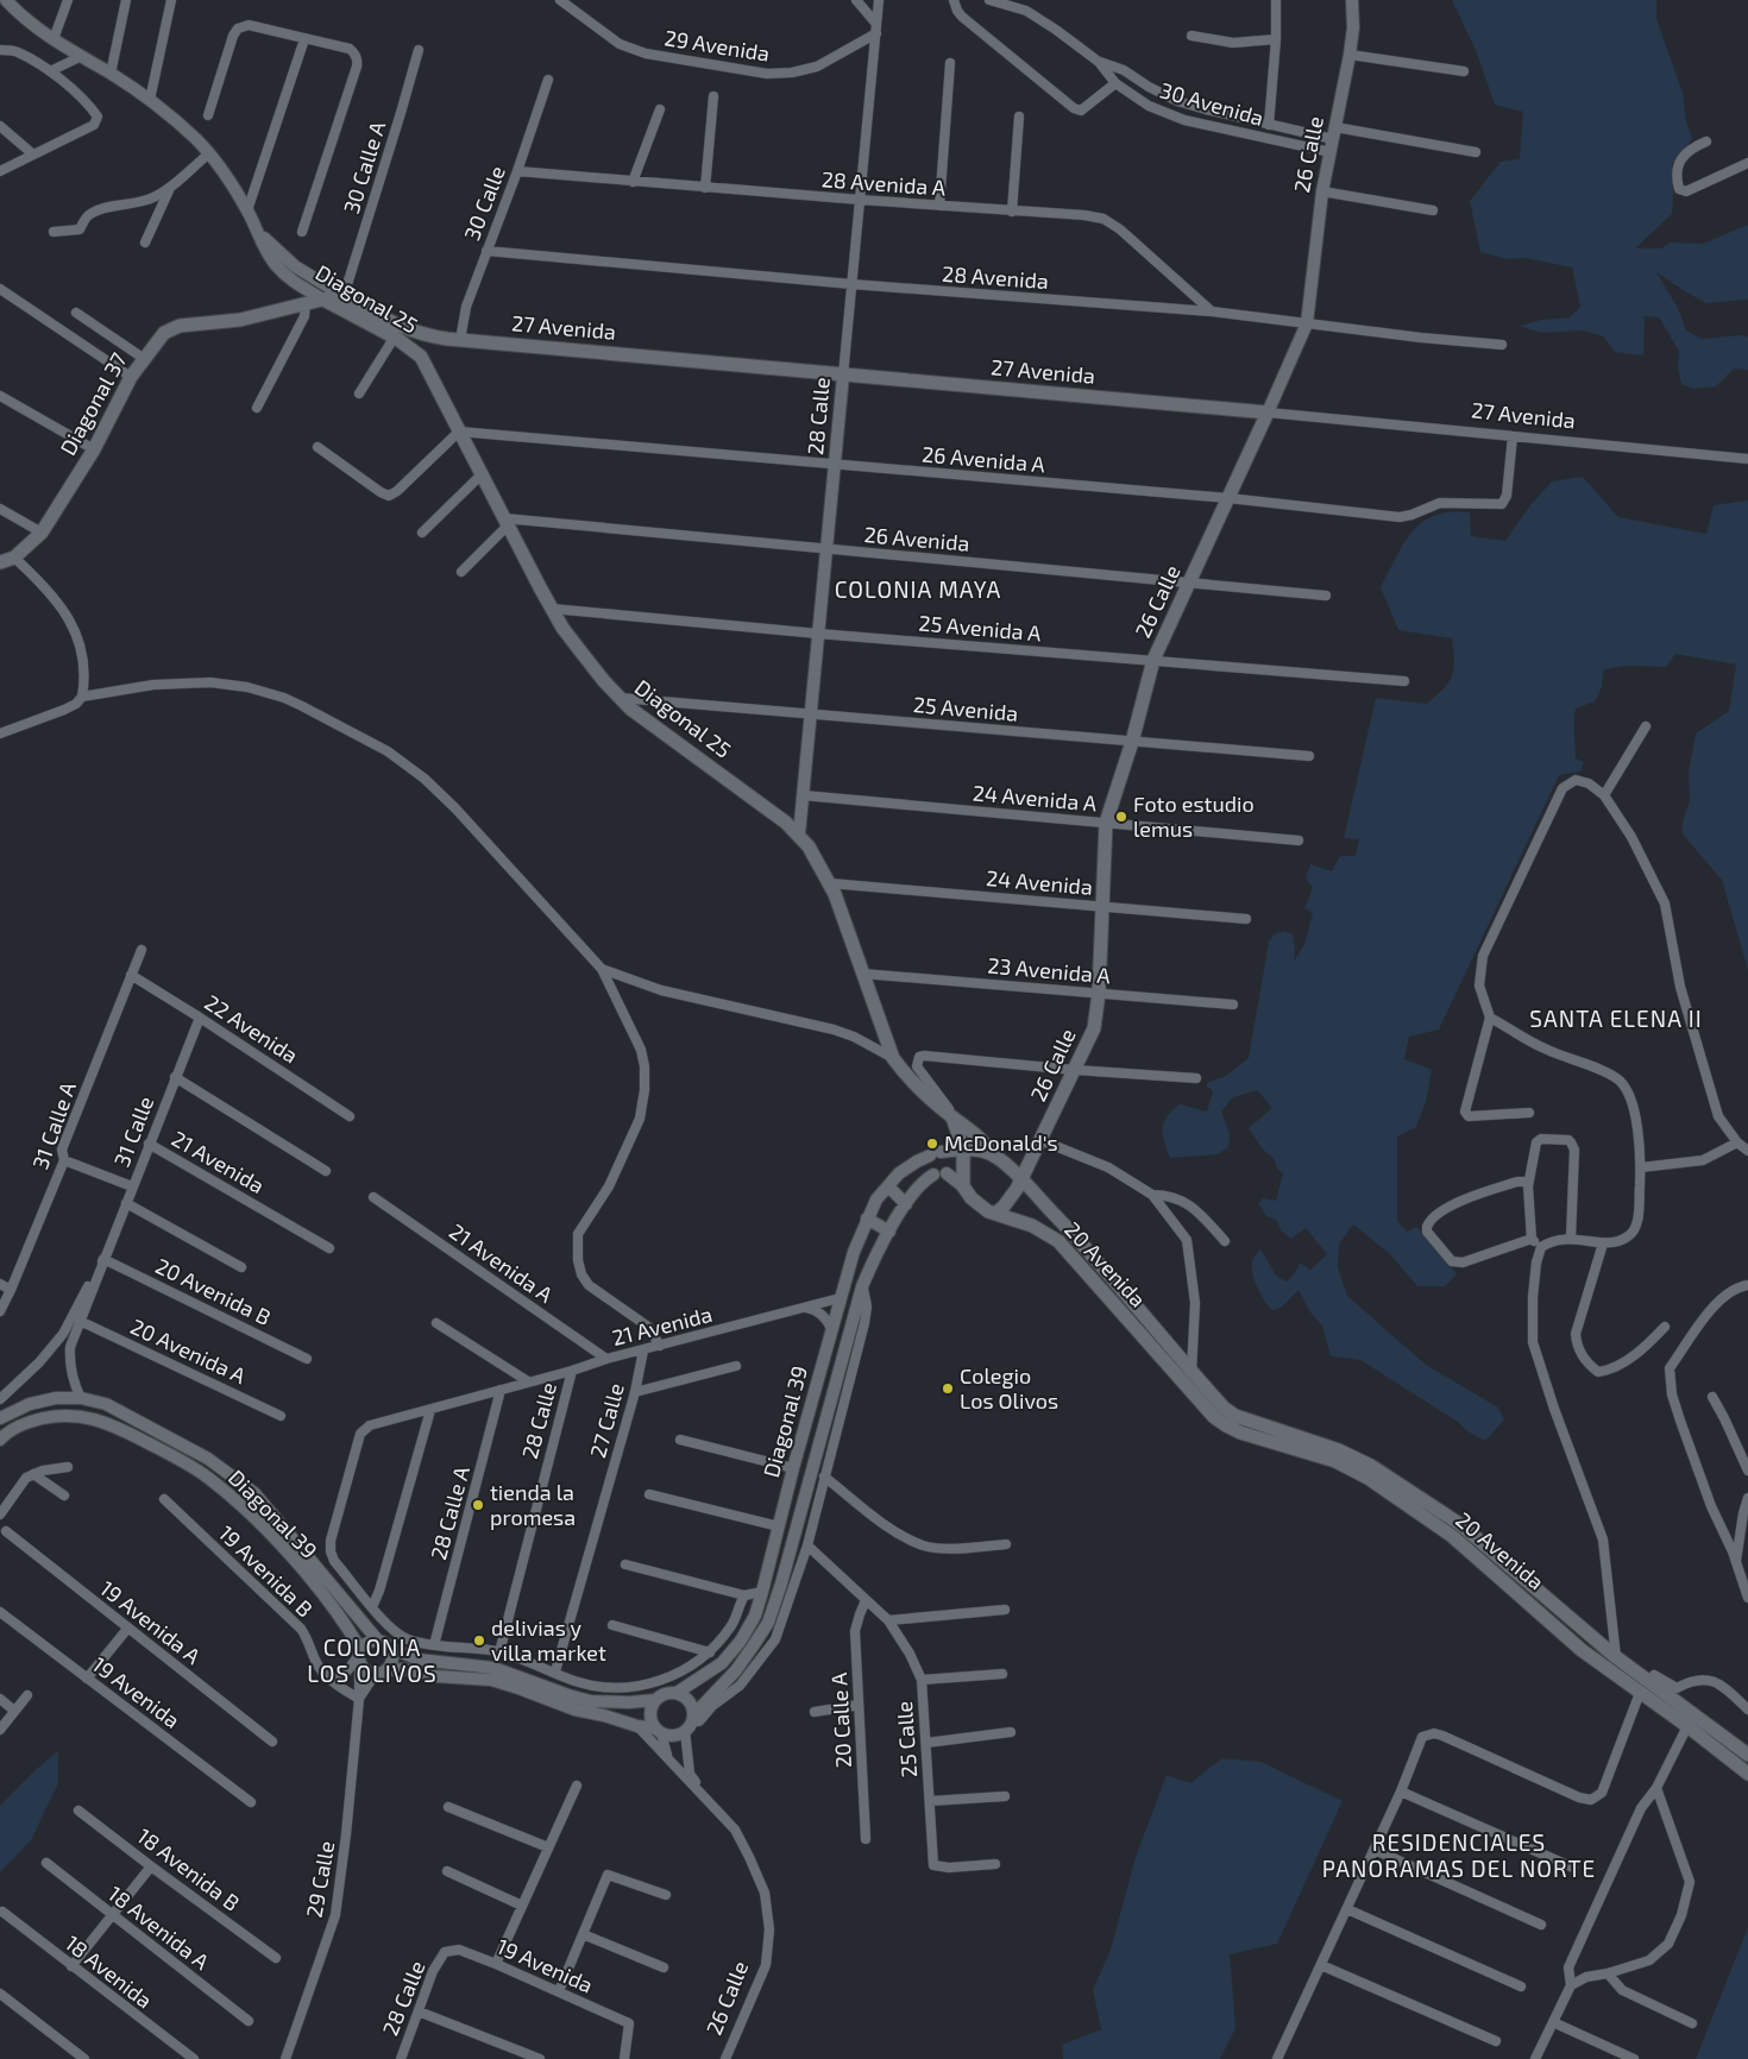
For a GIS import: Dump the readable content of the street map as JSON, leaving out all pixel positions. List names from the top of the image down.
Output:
{
  "streets": {
    "main road": [
      "26 Calle",
      "Diagonal 25",
      "27 Avenida",
      "Diagonal 37",
      "20 Avenida"
    ],
    "street": [
      "29 Avenida",
      "30 Avenida",
      "30 Calle A",
      "28 Avenida A",
      "30 Calle",
      "28 Avenida",
      "28 Calle",
      "26 Avenida A",
      "26 Avenida",
      "25 Avenida A",
      "25 Avenida",
      "24 Avenida A",
      "24 Avenida",
      "23 Avenida A",
      "22 Avenida",
      "31 Calle A",
      "31 Calle",
      "21 Avenida",
      "21 Avenida A",
      "20 Avenida B",
      "20 Avenida A",
      "27 Calle",
      "Diagonal 39",
      "28 Calle A",
      "19 Avenida B",
      "19 Avenida A",
      "19 Avenida",
      "20 Calle A",
      "25 Calle",
      "18 Avenida B",
      "29 Calle",
      "18 Avenida A",
      "18 Avenida"
    ]
  },
  "crossings": [
    ["29 Avenida", "28 Calle"],
    ["30 Avenida", "26 Calle"],
    ["26 Calle", "28 Avenida"],
    ["26 Calle", "27 Avenida"],
    ["26 Calle", "26 Avenida A"],
    ["26 Calle", "26 Avenida"],
    ["26 Calle", "25 Avenida A"],
    ["26 Calle", "25 Avenida"],
    ["26 Calle", "24 Avenida A"],
    ["26 Calle", "24 Avenida"],
    ["26 Calle", "23 Avenida A"],
    ["26 Calle", "20 Avenida"],
    ["26 Calle", "Diagonal 39"],
    ["30 Calle A", "Diagonal 25"],
    ["30 Calle A", "27 Avenida"],
    ["30 Calle A", "Diagonal 37"],
    ["28 Avenida A", "30 Calle"],
    ["28 Avenida A", "28 Avenida"],
    ["28 Avenida A", "28 Calle"],
    ["30 Calle", "28 Avenida"],
    ["30 Calle", "27 Avenida"],
    ["28 Avenida", "28 Calle"],
    ["Diagonal 25", "27 Avenida"],
    ["Diagonal 25", "Diagonal 37"],
    ["Diagonal 25", "28 Calle"],
    ["Diagonal 25", "26 Avenida A"],
    ["Diagonal 25", "26 Avenida"],
    ["Diagonal 25", "25 Avenida A"],
    ["Diagonal 25", "25 Avenida"],
    ["Diagonal 25", "24 Avenida"],
    ["Diagonal 25", "23 Avenida A"],
    ["Diagonal 25", "20 Avenida"],
    ["Diagonal 25", "Diagonal 39"],
    ["27 Avenida", "Diagonal 37"],
    ["27 Avenida", "28 Calle"],
    ["27 Avenida", "26 Avenida A"],
    ["28 Calle", "26 Avenida A"],
    ["28 Calle", "26 Avenida"],
    ["28 Calle", "25 Avenida A"],
    ["28 Calle", "25 Avenida"],
    ["28 Calle", "24 Avenida A"],
    ["28 Calle", "21 Avenida"],
    ["28 Calle", "Diagonal 39"],
    ["28 Calle", "19 Avenida"],
    ["22 Avenida", "31 Calle A"],
    ["22 Avenida", "31 Calle"],
    ["31 Calle", "21 Avenida"],
    ["31 Calle", "20 Avenida B"],
    ["31 Calle", "20 Avenida A"],
    ["31 Calle", "Diagonal 39"],
    ["21 Avenida", "21 Avenida A"],
    ["21 Avenida", "27 Calle"],
    ["21 Avenida", "Diagonal 39"],
    ["21 Avenida", "28 Calle A"],
    ["20 Avenida", "Diagonal 39"],
    ["27 Calle", "Diagonal 39"],
    ["Diagonal 39", "28 Calle A"],
    ["Diagonal 39", "29 Calle"],
    ["19 Avenida B", "29 Calle"],
    ["20 Calle A", "25 Calle"]
  ],
  "districts": [
    "COLONIA MAYA",
    "SANTA ELENA II",
    "COLONIA LOS OLIVOS",
    "RESIDENCIALES PANORAMAS DEL NORTE"
  ],
  "places": [
    "Foto estudio lemus",
    "McDonald's",
    "Colegio Los Olivos",
    "tienda la promesa",
    "delivias y villa market"
  ]
}
